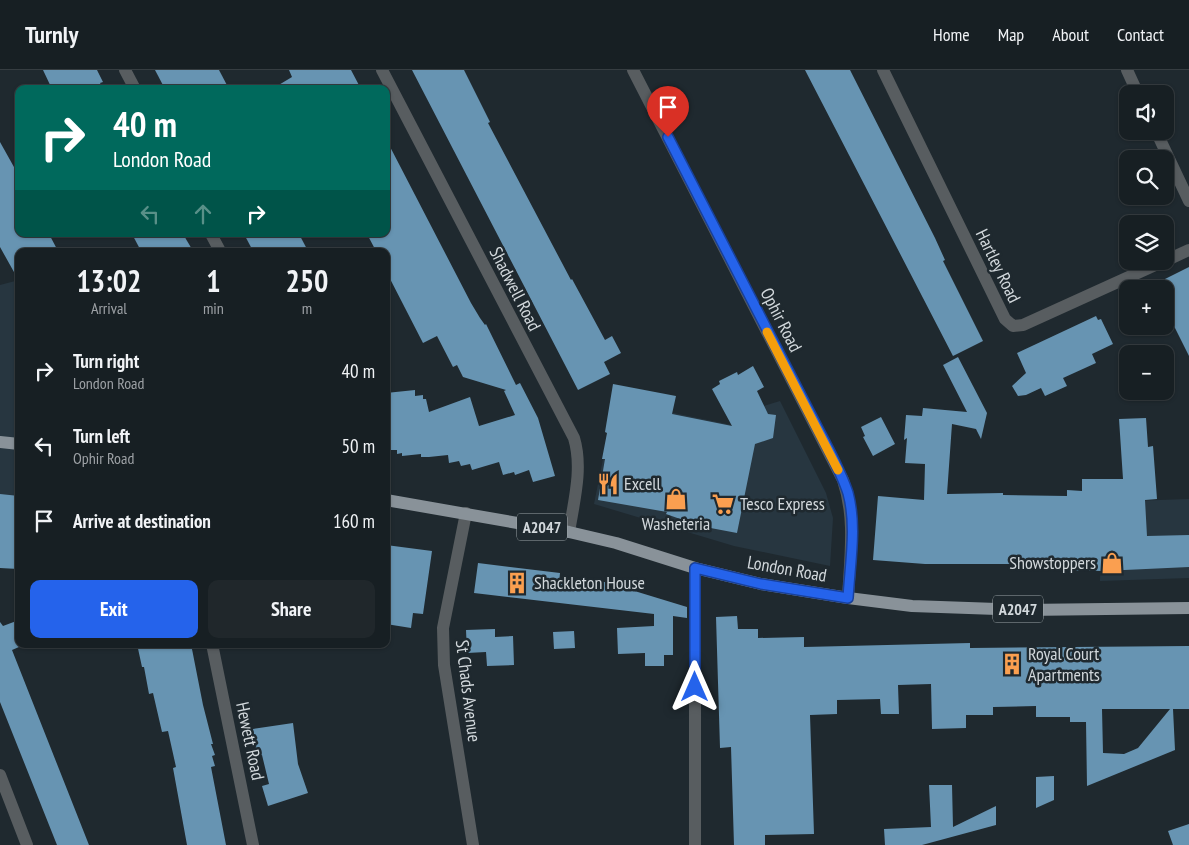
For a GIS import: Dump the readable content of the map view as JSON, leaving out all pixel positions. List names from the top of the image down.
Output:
{
  "streets": {
    "main road": ["A2047", "London Road"],
    "street": [
      "Hartley Road",
      "Shadwell Road",
      "Ophir Road",
      "St Chads Avenue",
      "Hewett Road"
    ]
  },
  "crossings": [
    ["Shadwell Road", "London Road"],
    ["Ophir Road", "London Road"],
    ["London Road", "St Chads Avenue"]
  ],
  "places": {
    "restaurant": ["Excell"],
    "shop": ["Washeteria", "Showstoppers"],
    "supermarket": ["Tesco Express"],
    "building": ["Shackleton House", "Royal Court Apartments"]
  },
  "page": {
    "header": "Turnly",
    "nav": [
      "Home",
      "Map",
      "About",
      "Contact"
    ],
    "map_buttons": ["+", "−"],
    "turn": ["40 m", "London Road"],
    "eta": [
      "13:02",
      "Arrival",
      "1",
      "min",
      "250",
      "m"
    ],
    "list": [
      {
        "name": "Turn right",
        "note": "London Road",
        "value": "40 m"
      },
      {
        "name": "Turn left",
        "note": "Ophir Road",
        "value": "50 m"
      },
      {
        "name": "Arrive at destination",
        "value": "160 m"
      }
    ],
    "buttons": ["Exit", "Share"]
  }
}
